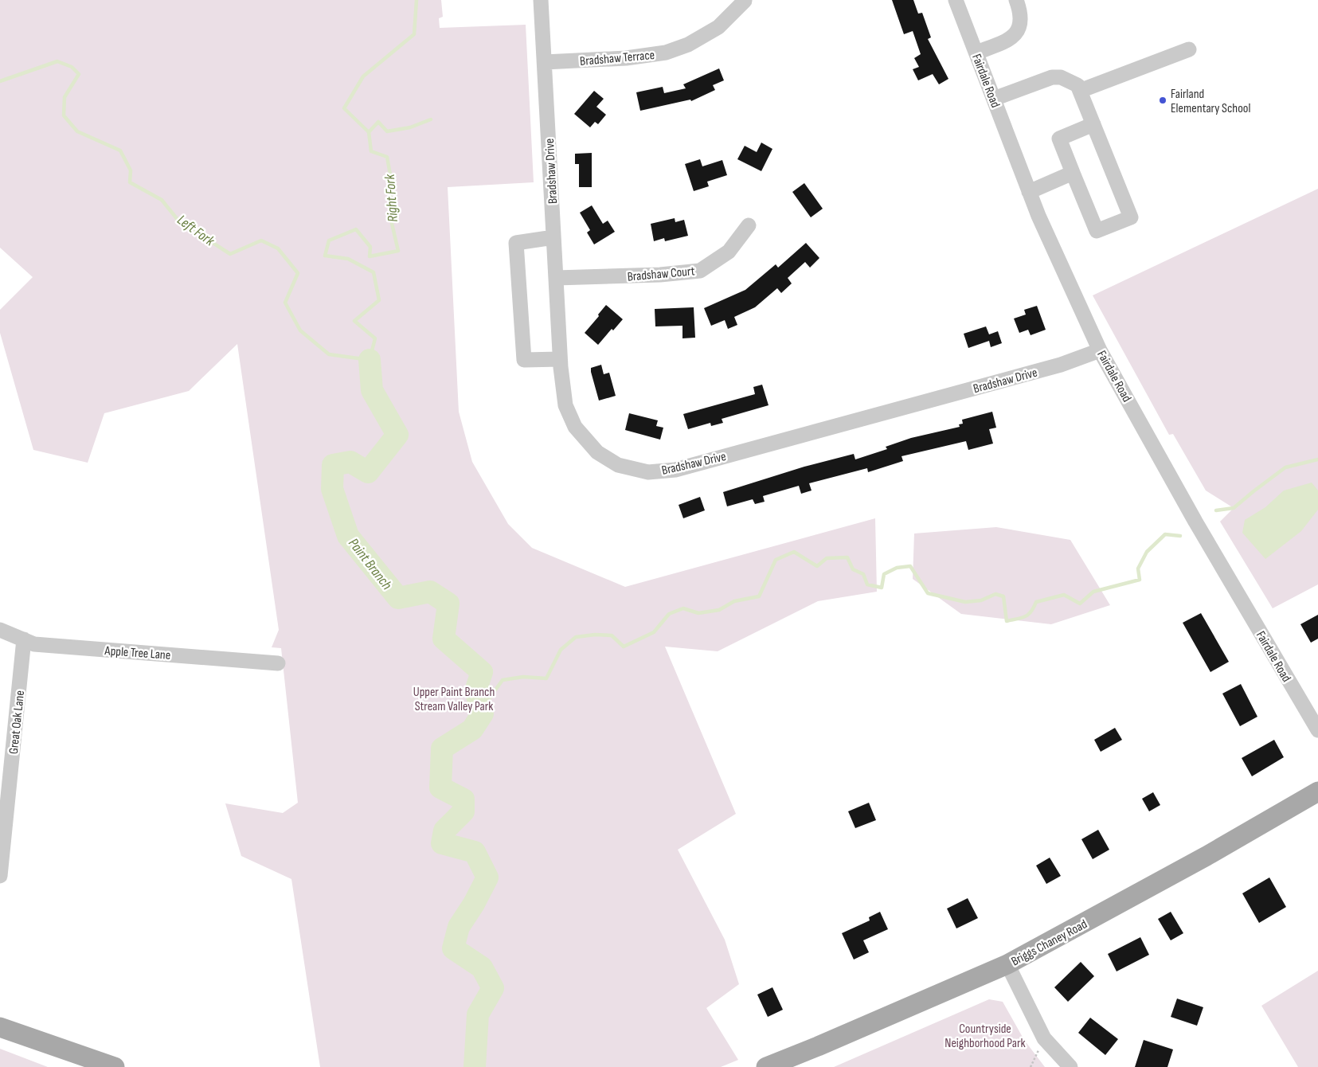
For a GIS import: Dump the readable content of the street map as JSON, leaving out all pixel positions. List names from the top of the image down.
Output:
{
  "streets": {
    "main road": ["Briggs Chaney Road"],
    "street": [
      "Bradshaw Terrace",
      "Fairdale Road",
      "Bradshaw Drive",
      "Bradshaw Court",
      "Apple Tree Lane",
      "Great Oak Lane"
    ]
  },
  "crossings": [
    ["Bradshaw Terrace", "Bradshaw Drive"],
    ["Fairdale Road", "Bradshaw Drive"],
    ["Bradshaw Drive", "Bradshaw Court"],
    ["Apple Tree Lane", "Great Oak Lane"]
  ],
  "water": ["Right Fork", "Left Fork", "Paint Branch"],
  "parks": ["Upper Paint Branch Stream Valley Park", "Countryside Neighborhood Park"],
  "places": ["Fairland Elementary School"]
}
